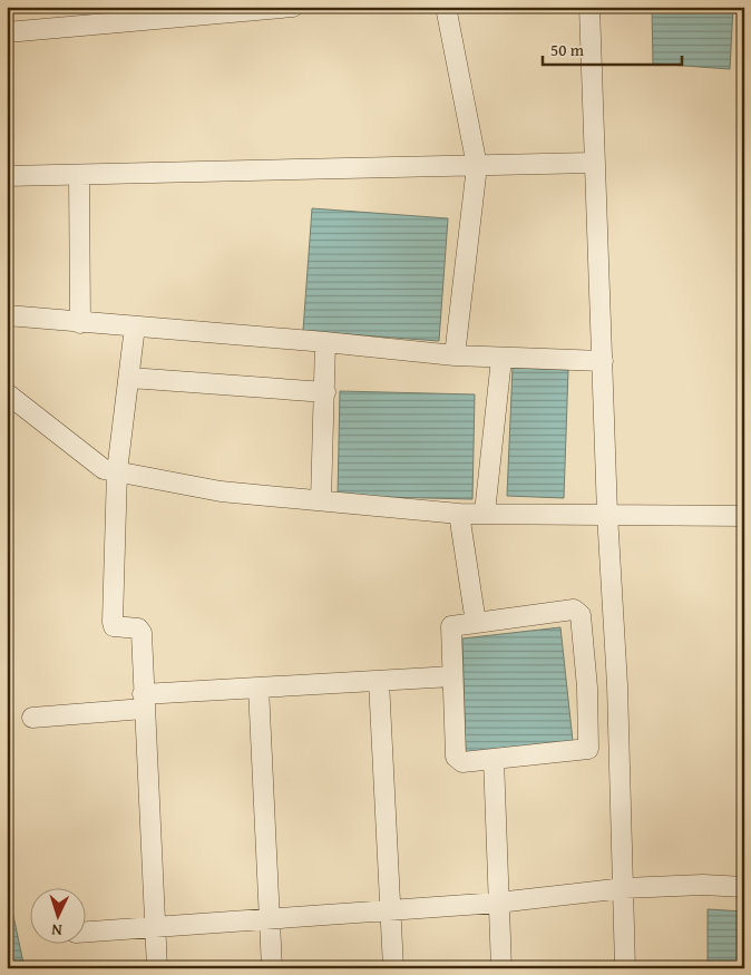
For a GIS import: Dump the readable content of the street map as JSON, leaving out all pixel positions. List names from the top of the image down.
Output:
{
  "scale_bar": "50 m",
  "north": "bottom"
}
